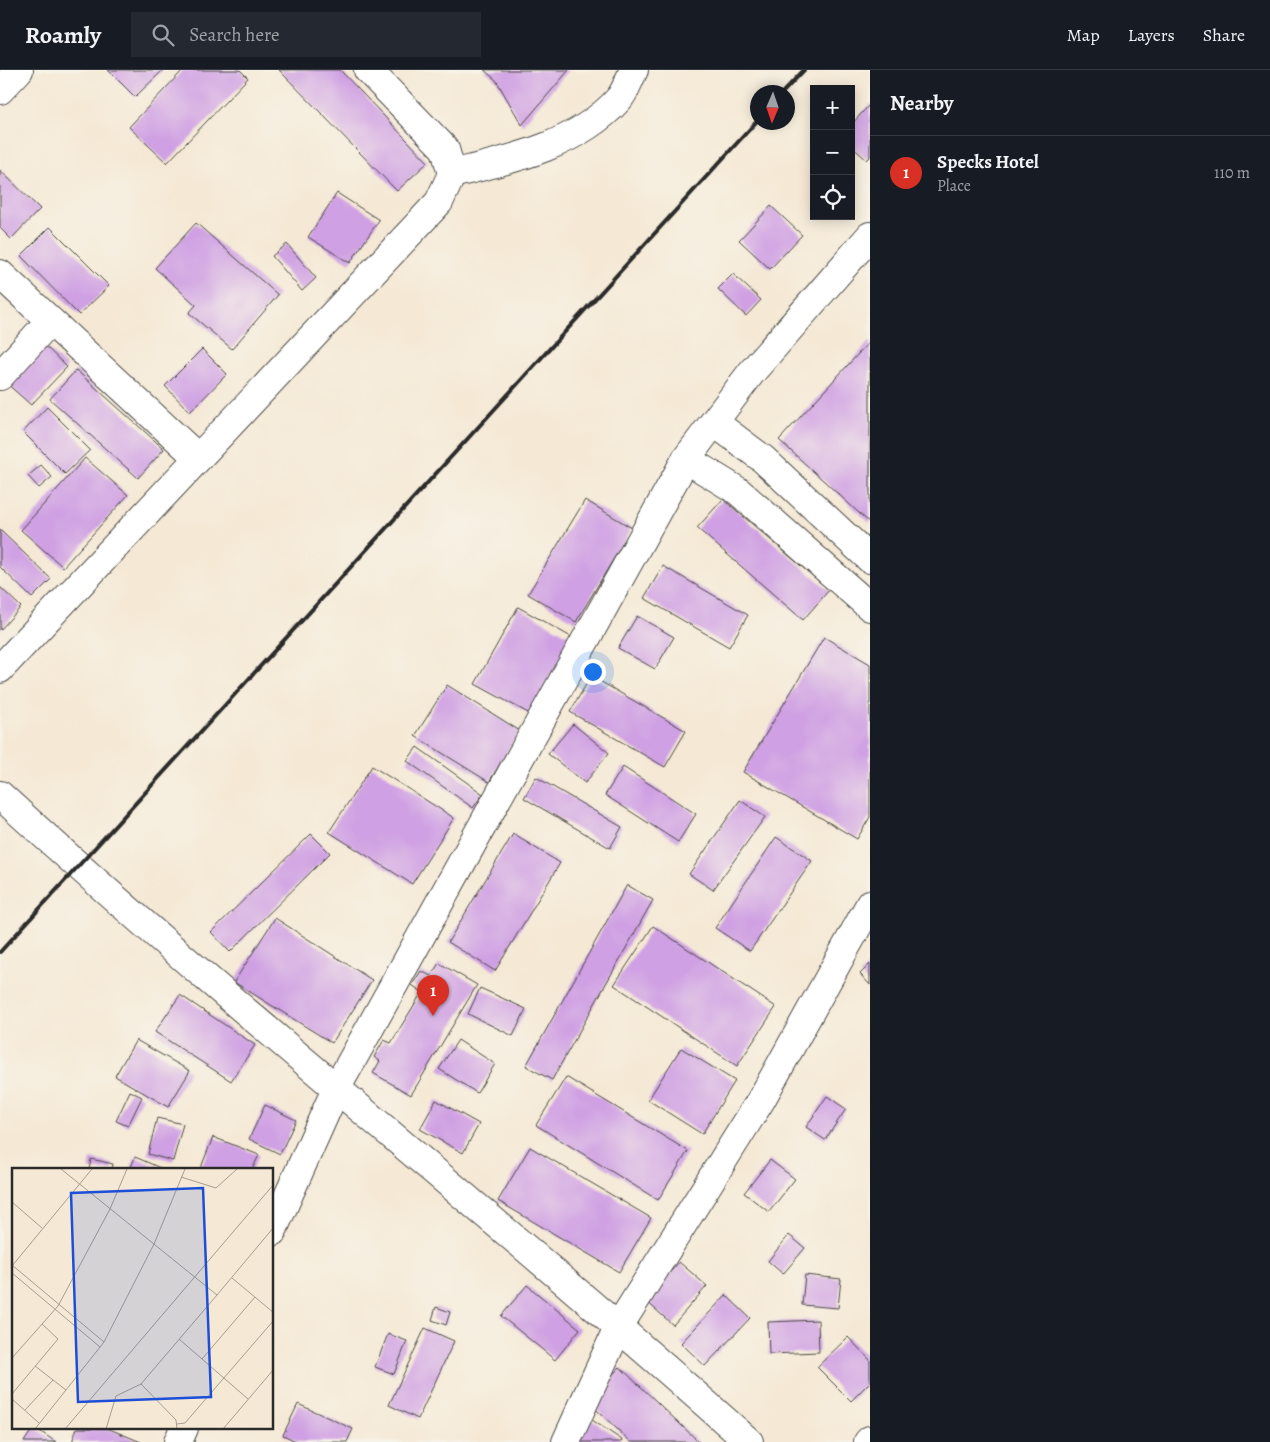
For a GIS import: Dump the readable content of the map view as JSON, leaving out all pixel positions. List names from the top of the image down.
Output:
{
  "north": "bottom",
  "page": {
    "header": "Roamly",
    "search": "Search here",
    "nav": ["Map", "Layers", "Share"],
    "heading": "Nearby",
    "map_buttons": ["+", "−"],
    "list": [
      {
        "mark": "1",
        "name": "Specks Hotel",
        "note": "Place",
        "value": "110 m"
      }
    ],
    "pins": "1"
  }
}
